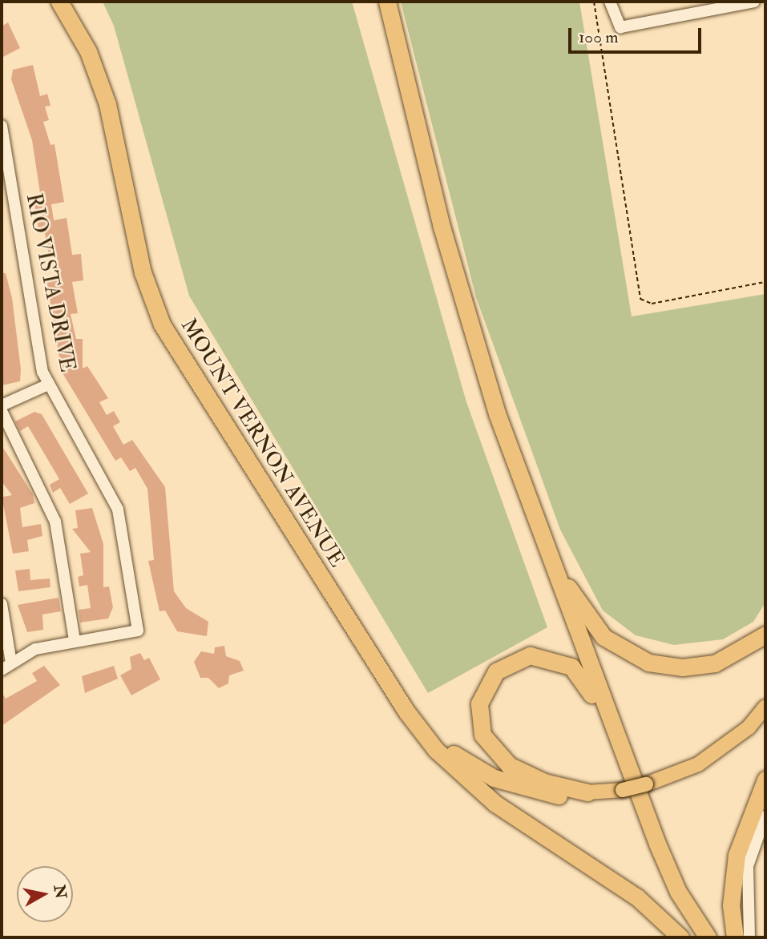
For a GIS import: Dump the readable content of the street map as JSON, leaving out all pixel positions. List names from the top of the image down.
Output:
{
  "streets": {
    "highway": ["MOUNT VERNON AVENUE"],
    "street": ["RIO VISTA DRIVE"]
  },
  "scale_bar": "100 m",
  "north": "right"
}
